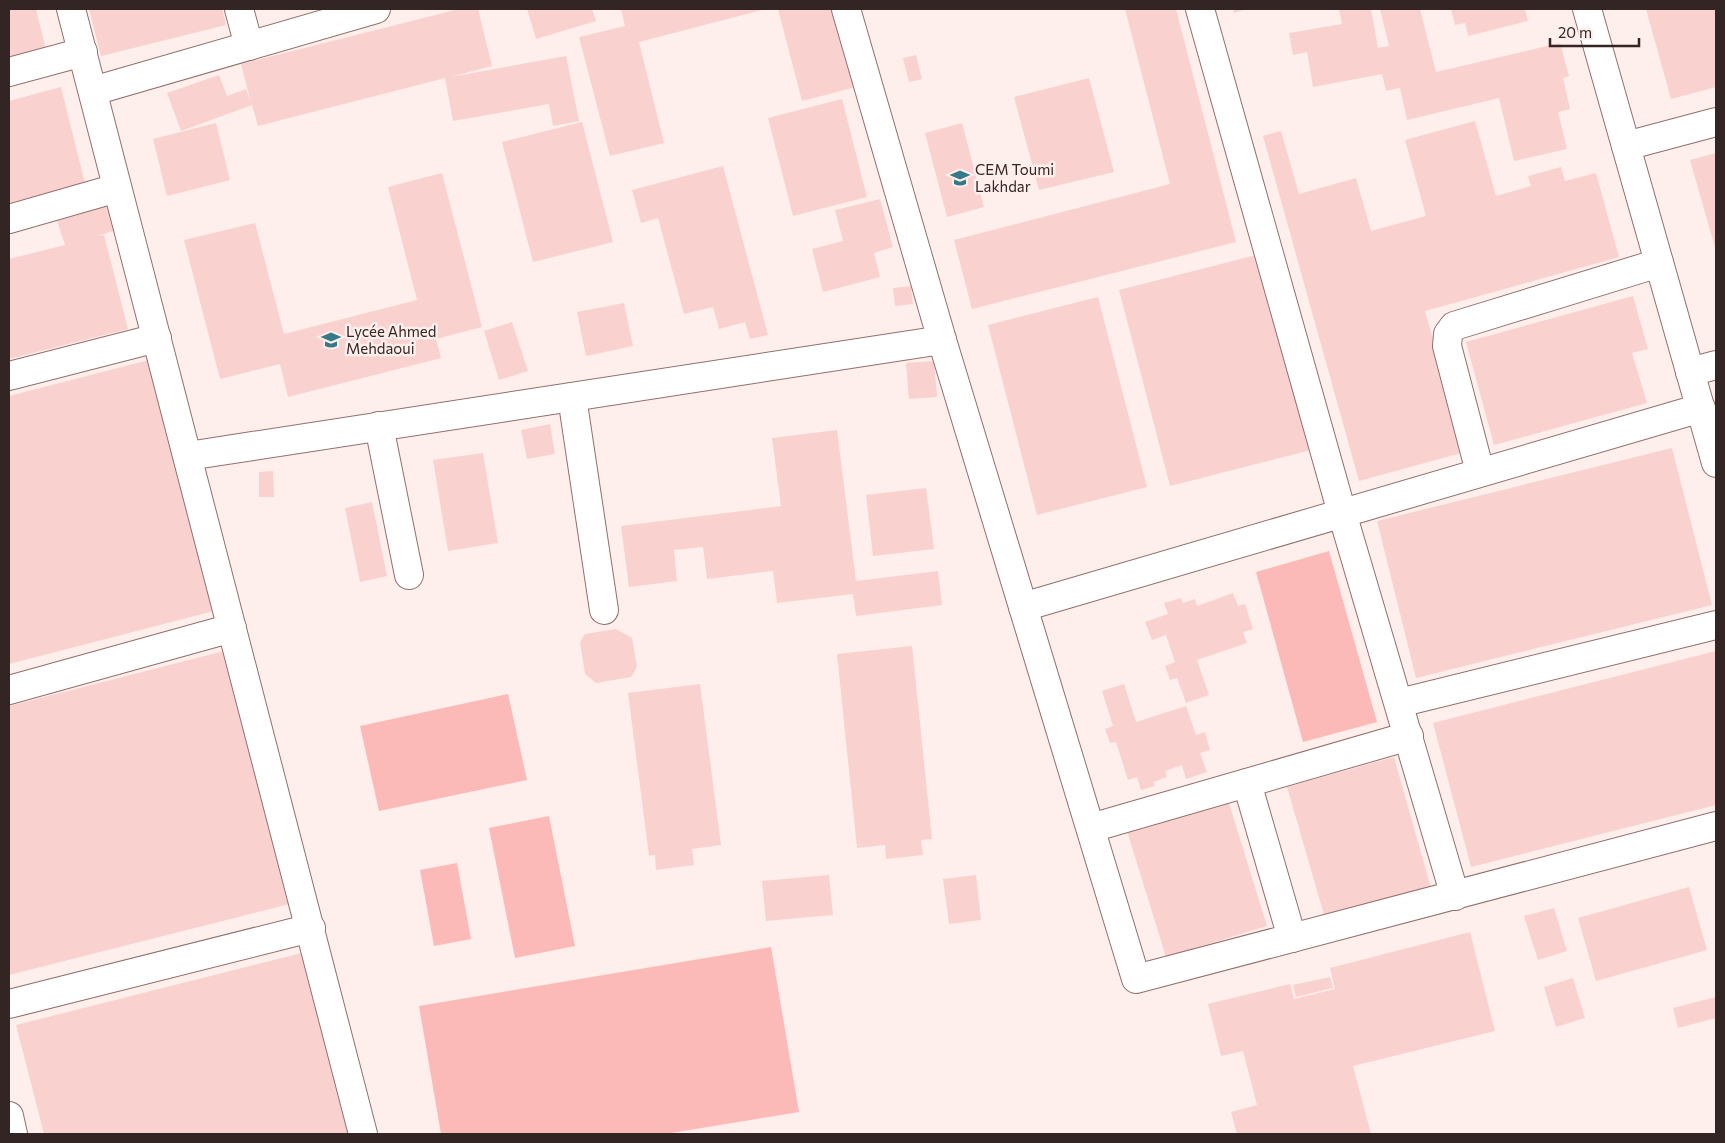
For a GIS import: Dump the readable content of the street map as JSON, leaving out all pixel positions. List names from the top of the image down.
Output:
{
  "places": {
    "school or university": ["CEM Toumi Lakhdar", "Lycée Ahmed Mehdaoui"]
  },
  "scale_bar": "20 m"
}
